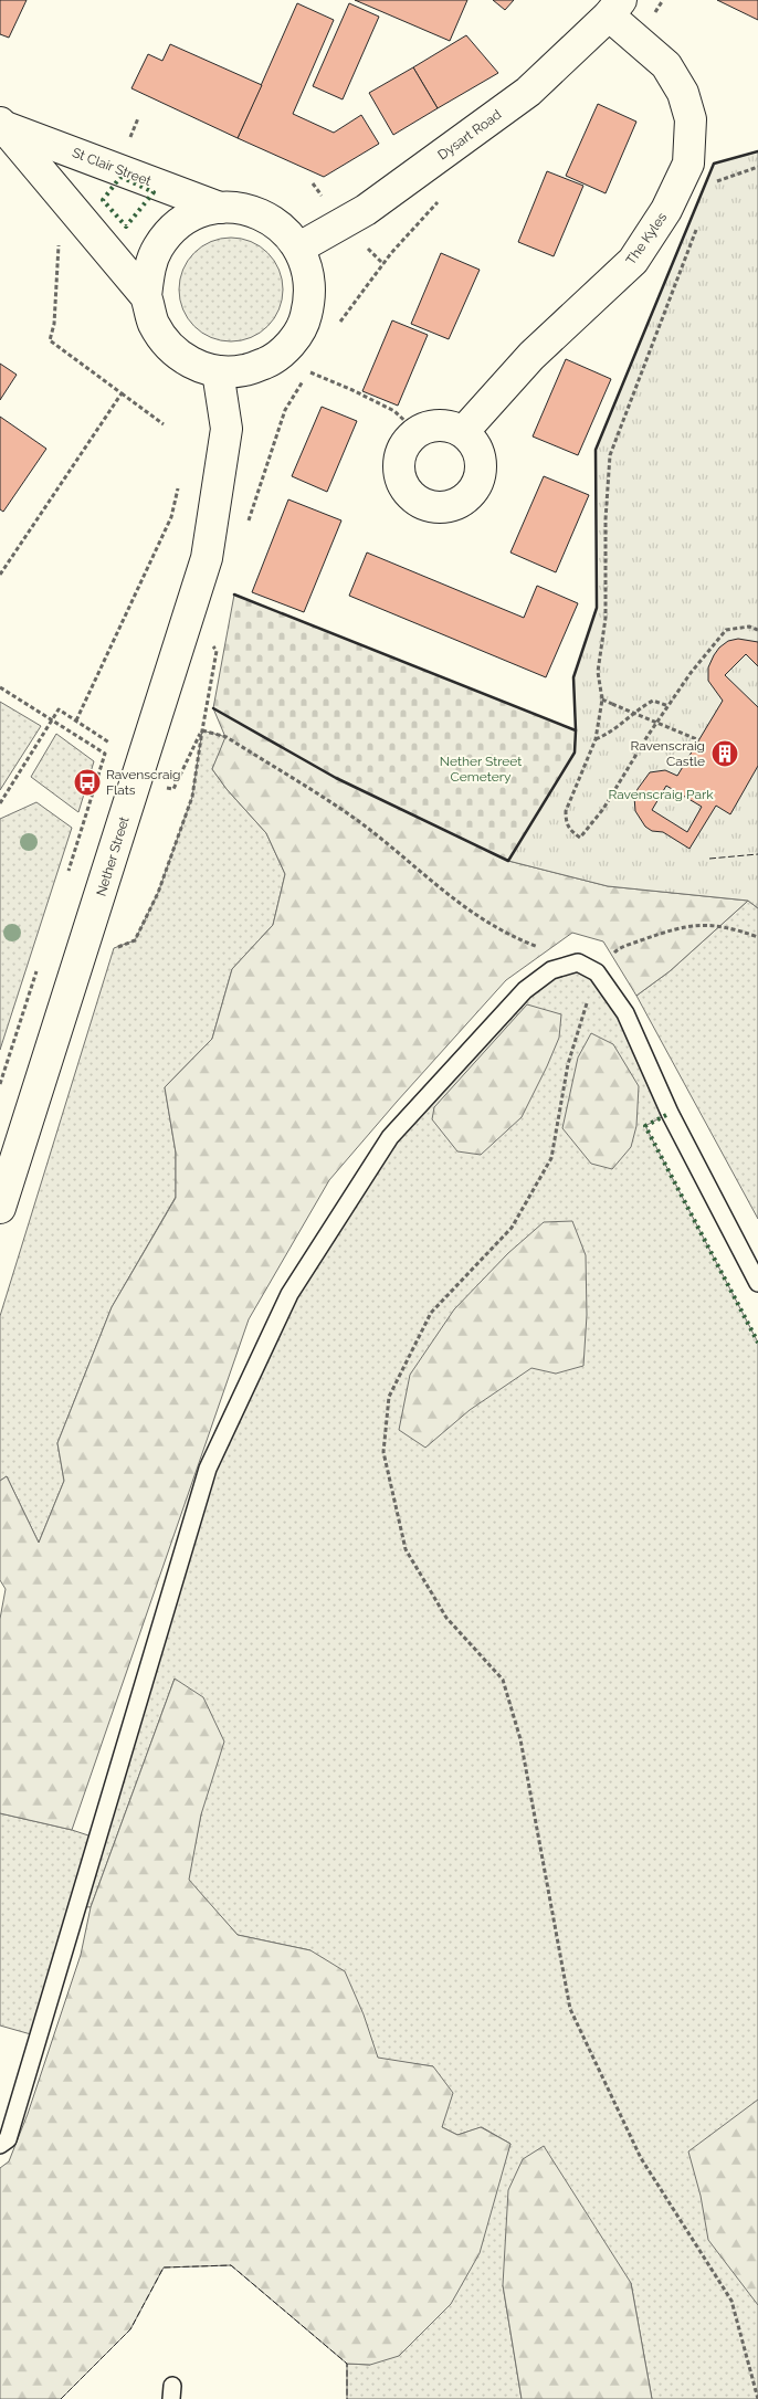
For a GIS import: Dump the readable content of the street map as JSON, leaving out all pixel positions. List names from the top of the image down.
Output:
{
  "streets": {
    "main road": [
      "Dysart Road",
      "St Clair Street",
      "The Kyles",
      "Nether Street"
    ]
  },
  "crossings": [
    ["Dysart Road", "St Clair Street"],
    ["Dysart Road", "The Kyles"],
    ["Dysart Road", "Nether Street"],
    ["St Clair Street", "Nether Street"]
  ],
  "parks": ["Nether Street Cemetery", "Ravenscraig Park"],
  "places": {
    "building": ["Ravenscraig Castle"],
    "bus stop": ["Ravenscraig Flats"]
  }
}
